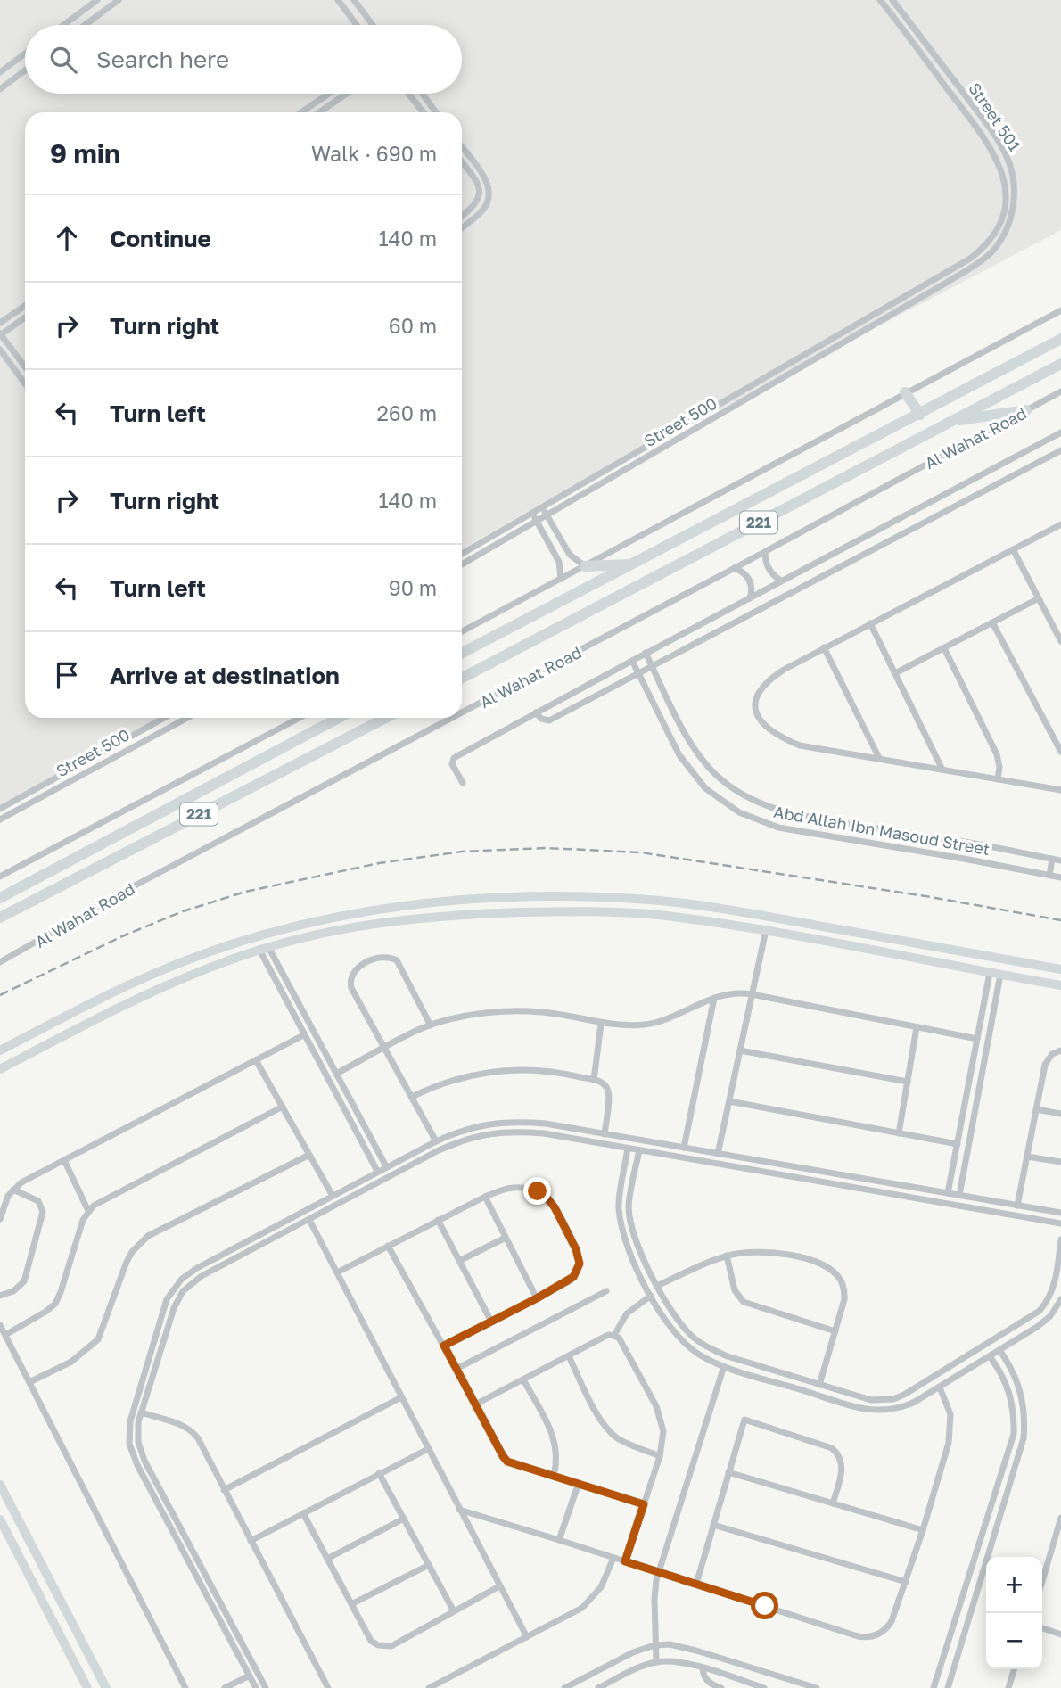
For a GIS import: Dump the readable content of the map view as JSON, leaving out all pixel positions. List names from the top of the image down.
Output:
{
  "streets": {
    "highway": ["Al Wahat Road", "221"],
    "street": ["Street 501", "Street 500", "Abd Allah Ibn Masoud Street"]
  },
  "crossings": [
    ["Street 501", "Street 500"]
  ],
  "page": {
    "search": "Search here",
    "heading": ["9 min", "Walk · 690 m"],
    "list": [
      ["Continue", "140 m"],
      ["Turn right", "60 m"],
      ["Turn left", "260 m"],
      ["Turn right", "140 m"],
      ["Turn left", "90 m"],
      "Arrive at destination"
    ],
    "map_buttons": ["+", "−"]
  }
}
